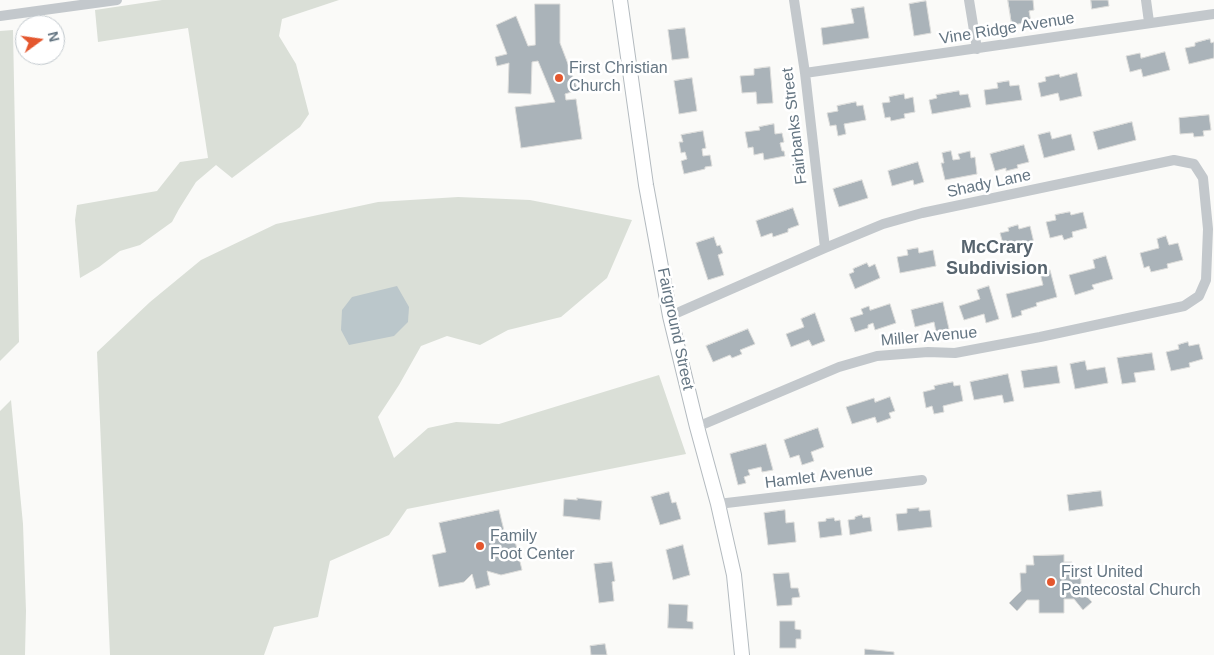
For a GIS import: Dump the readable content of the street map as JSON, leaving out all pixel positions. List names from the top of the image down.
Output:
{
  "streets": {
    "street": [
      "Vine Ridge Avenue",
      "Fairbanks Street",
      "Shady Lane",
      "Fairground Street",
      "Miller Avenue",
      "Hamlet Avenue"
    ]
  },
  "crossings": [
    ["Vine Ridge Avenue", "Fairbanks Street"],
    ["Fairbanks Street", "Shady Lane"],
    ["Shady Lane", "Fairground Street"],
    ["Shady Lane", "Miller Avenue"],
    ["Fairground Street", "Miller Avenue"],
    ["Fairground Street", "Hamlet Avenue"]
  ],
  "districts": ["McCrary Subdivision"],
  "places": ["First Christian Church", "Family Foot Center", "First United Pentecostal Church"],
  "north": "right"
}
